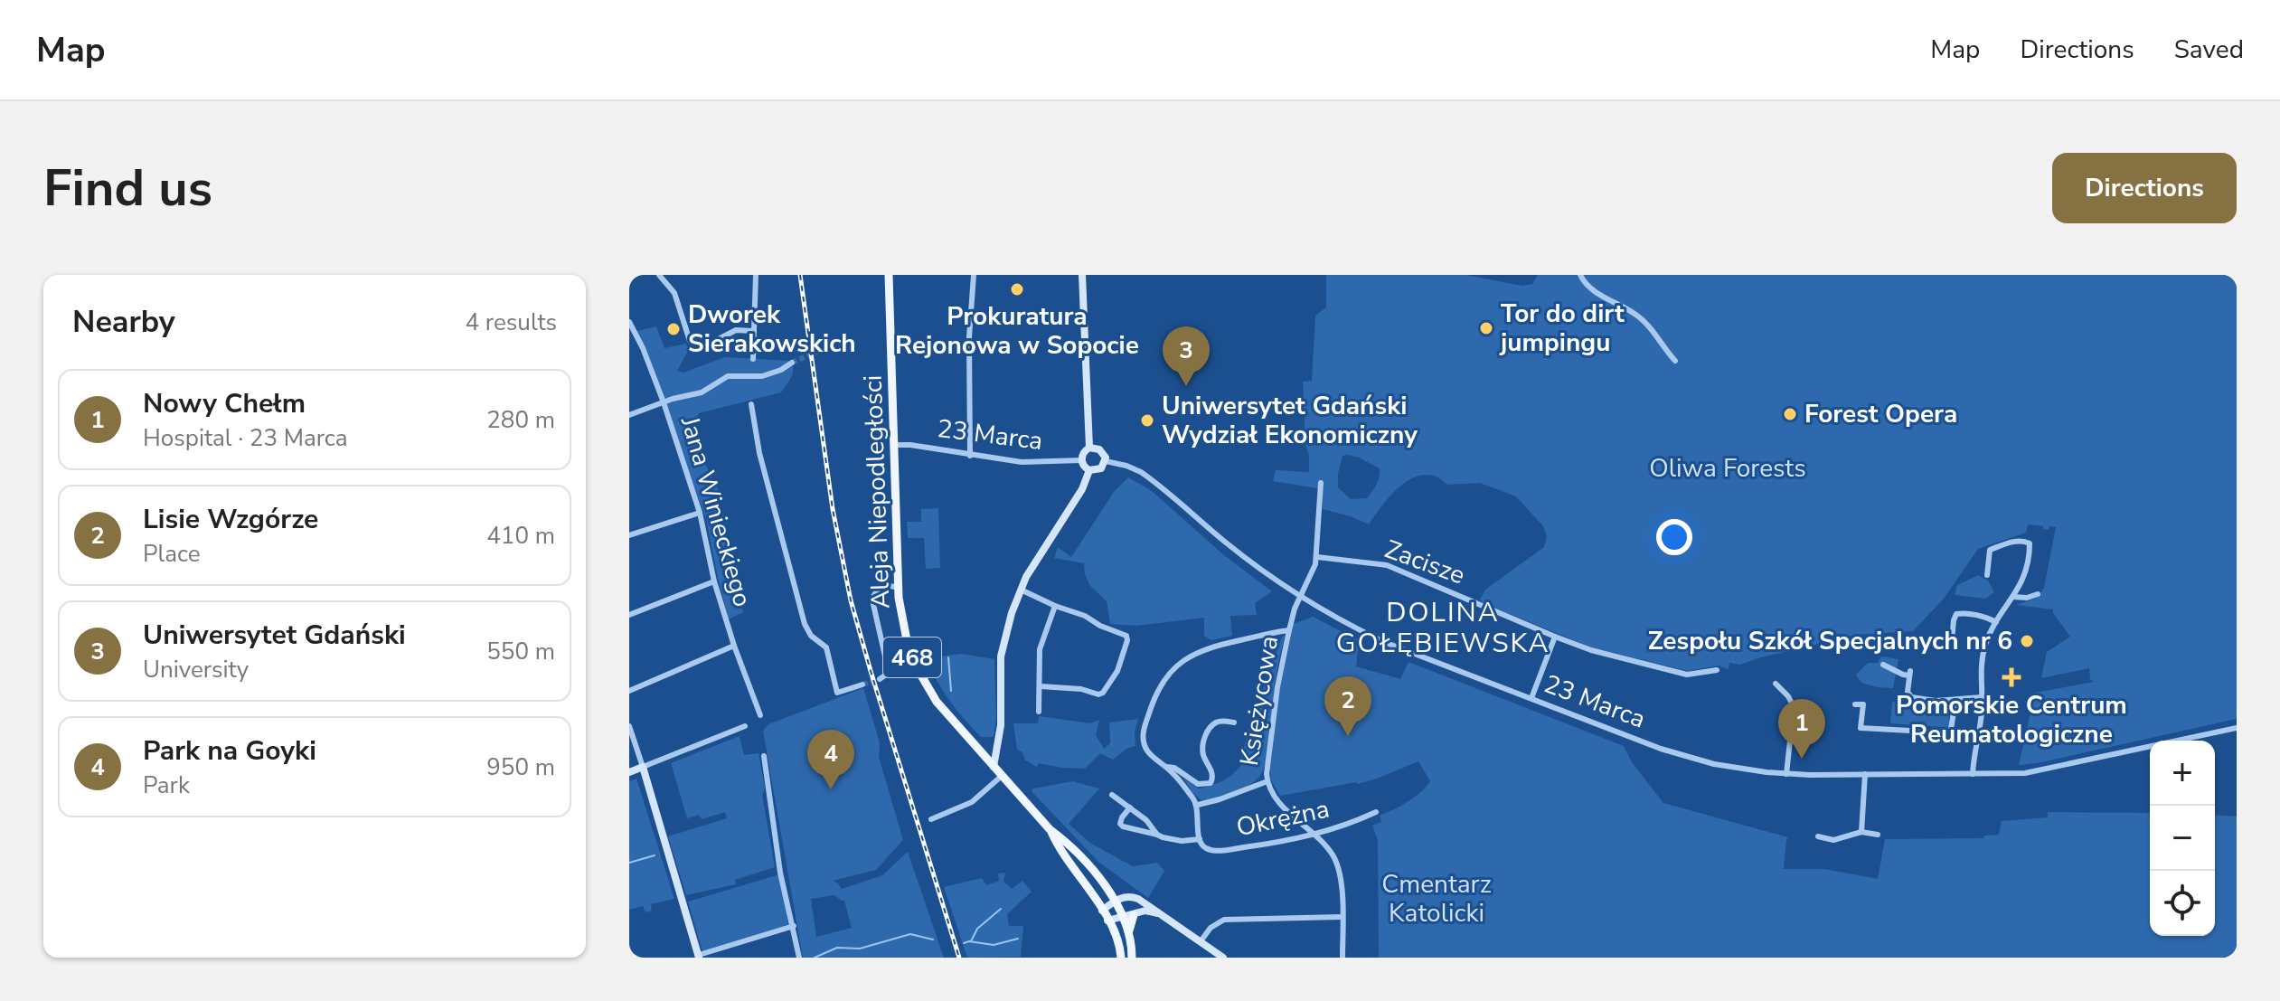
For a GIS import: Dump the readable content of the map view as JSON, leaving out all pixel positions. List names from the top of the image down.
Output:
{
  "streets": {
    "main road": ["Aleja Niepodległości", "468"],
    "street": [
      "23 Marca",
      "Jana Winieckiego",
      "Zacisze",
      "Księżycowa",
      "Okrężna"
    ]
  },
  "crossings": [
    ["23 Marca", "Aleja Niepodległości"],
    ["23 Marca", "Księżycowa"],
    ["Zacisze", "Księżycowa"],
    ["Księżycowa", "Okrężna"]
  ],
  "districts": ["DOLINA GOŁĘBIEWSKA"],
  "parks": ["Oliwa Forests", "Cmentarz Katolicki"],
  "places": {
    "other": [
      "Prokuratura Rejonowa w Sopocie",
      "Tor do dirt jumpingu",
      "Dworek Sierakowskich",
      "Forest Opera",
      "Uniwersytet Gdański Wydział Ekonomiczny",
      "Zespołu Szkół Specjalnych nr 6"
    ],
    "health": ["Pomorskie Centrum Reumatologiczne"]
  },
  "page": {
    "header": "Map",
    "nav": ["Map", "Directions", "Saved"],
    "buttons": "Directions",
    "title": "Find us",
    "heading": ["Nearby", "4 results"],
    "pins": [
      "3",
      "2",
      "1",
      "4"
    ],
    "list": [
      {
        "mark": "1",
        "name": "Nowy Chełm",
        "note": "Hospital · 23 Marca",
        "value": "280 m"
      },
      {
        "mark": "2",
        "name": "Lisie Wzgórze",
        "note": "Place",
        "value": "410 m"
      },
      {
        "mark": "3",
        "name": "Uniwersytet Gdański",
        "note": "University",
        "value": "550 m"
      },
      {
        "mark": "4",
        "name": "Park na Goyki",
        "note": "Park",
        "value": "950 m"
      }
    ],
    "map_buttons": ["+", "−"]
  }
}
